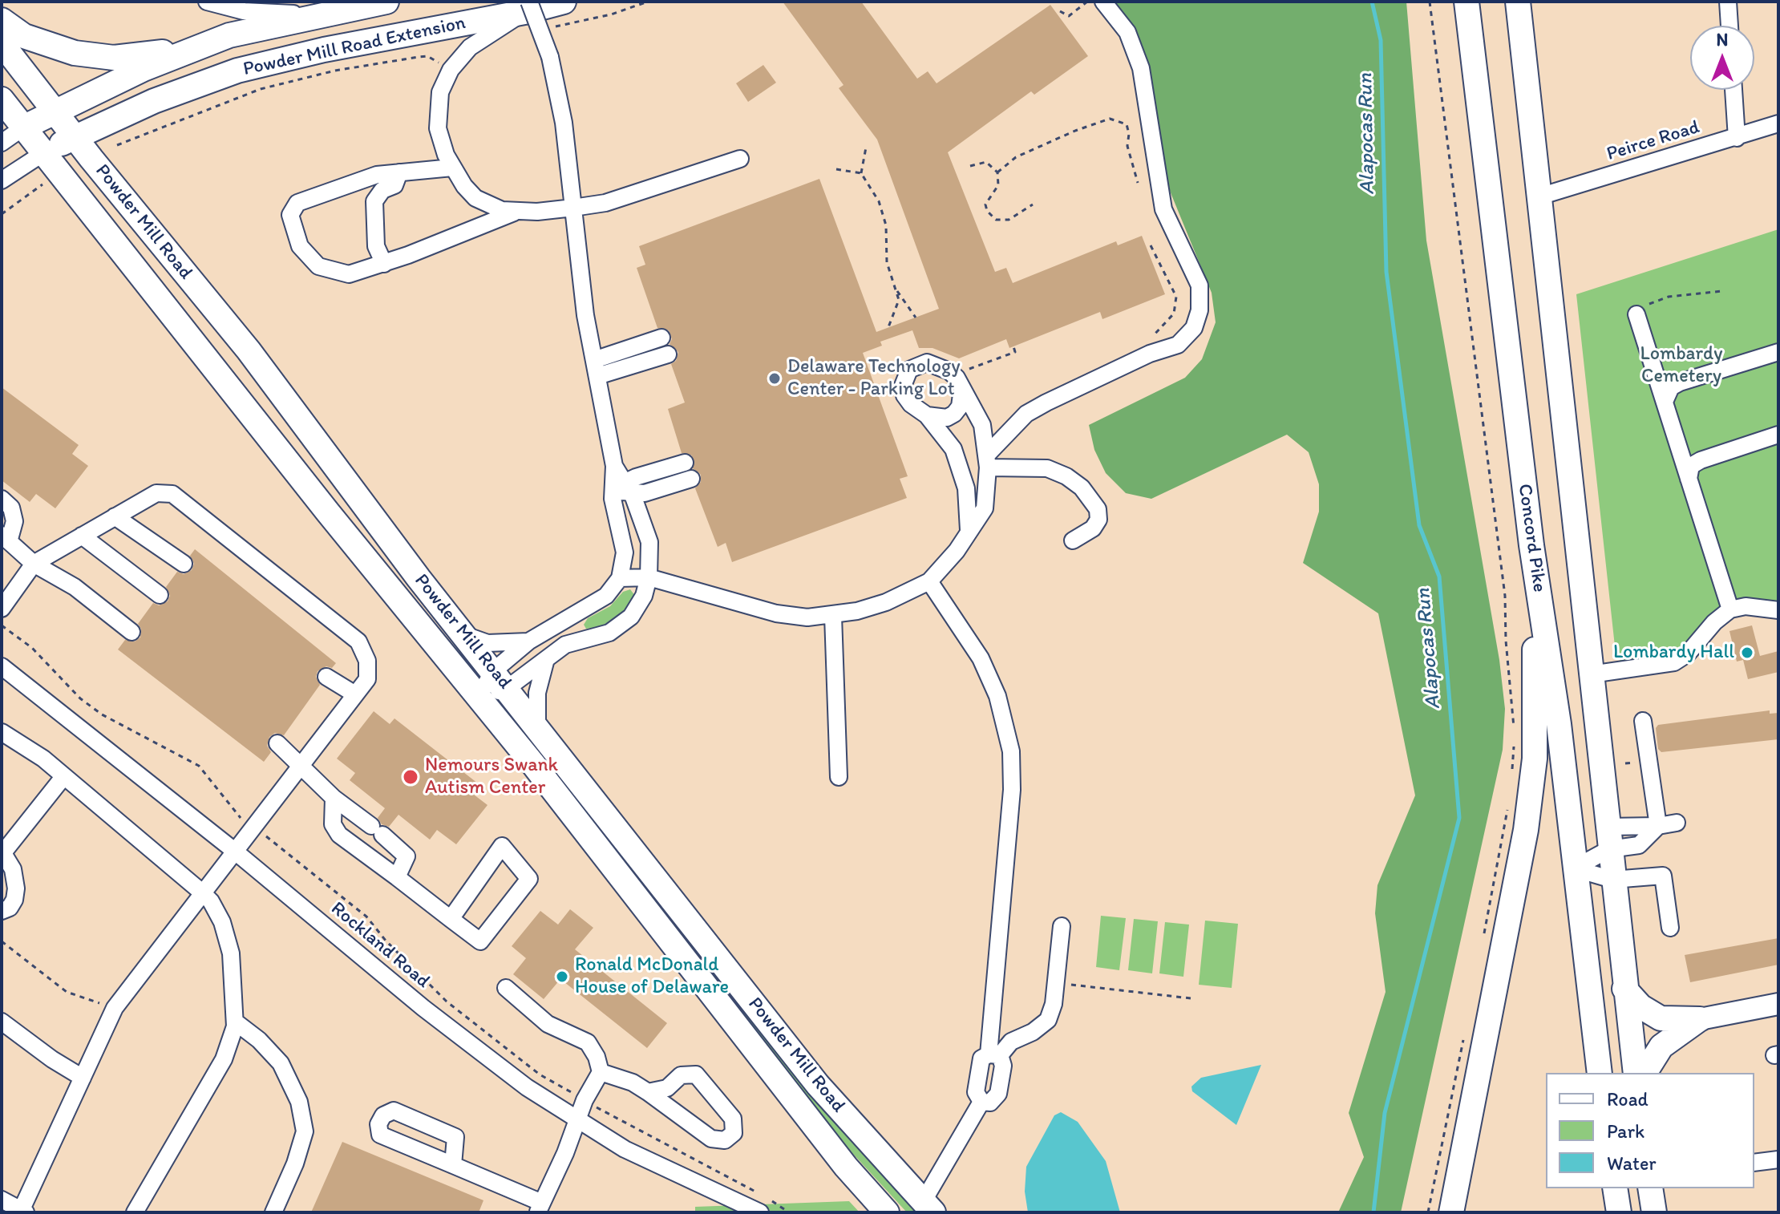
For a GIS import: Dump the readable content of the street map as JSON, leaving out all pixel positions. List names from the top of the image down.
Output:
{
  "streets": {
    "highway": ["Powder Mill Road Extension", "Powder Mill Road", "Concord Pike"],
    "street": ["Peirce Road", "Rockland Road"]
  },
  "crossings": [
    ["Powder Mill Road Extension", "Powder Mill Road"]
  ],
  "water": ["Alapocas Run"],
  "parks": ["Lombardy Cemetery"],
  "places": [
    "Delaware Technology Center - Parking Lot",
    "Lombardy Hall",
    "Nemours Swank Autism Center",
    "Ronald McDonald House of Delaware"
  ],
  "legend": ["Road", "Park", "Water"],
  "north": "top"
}
